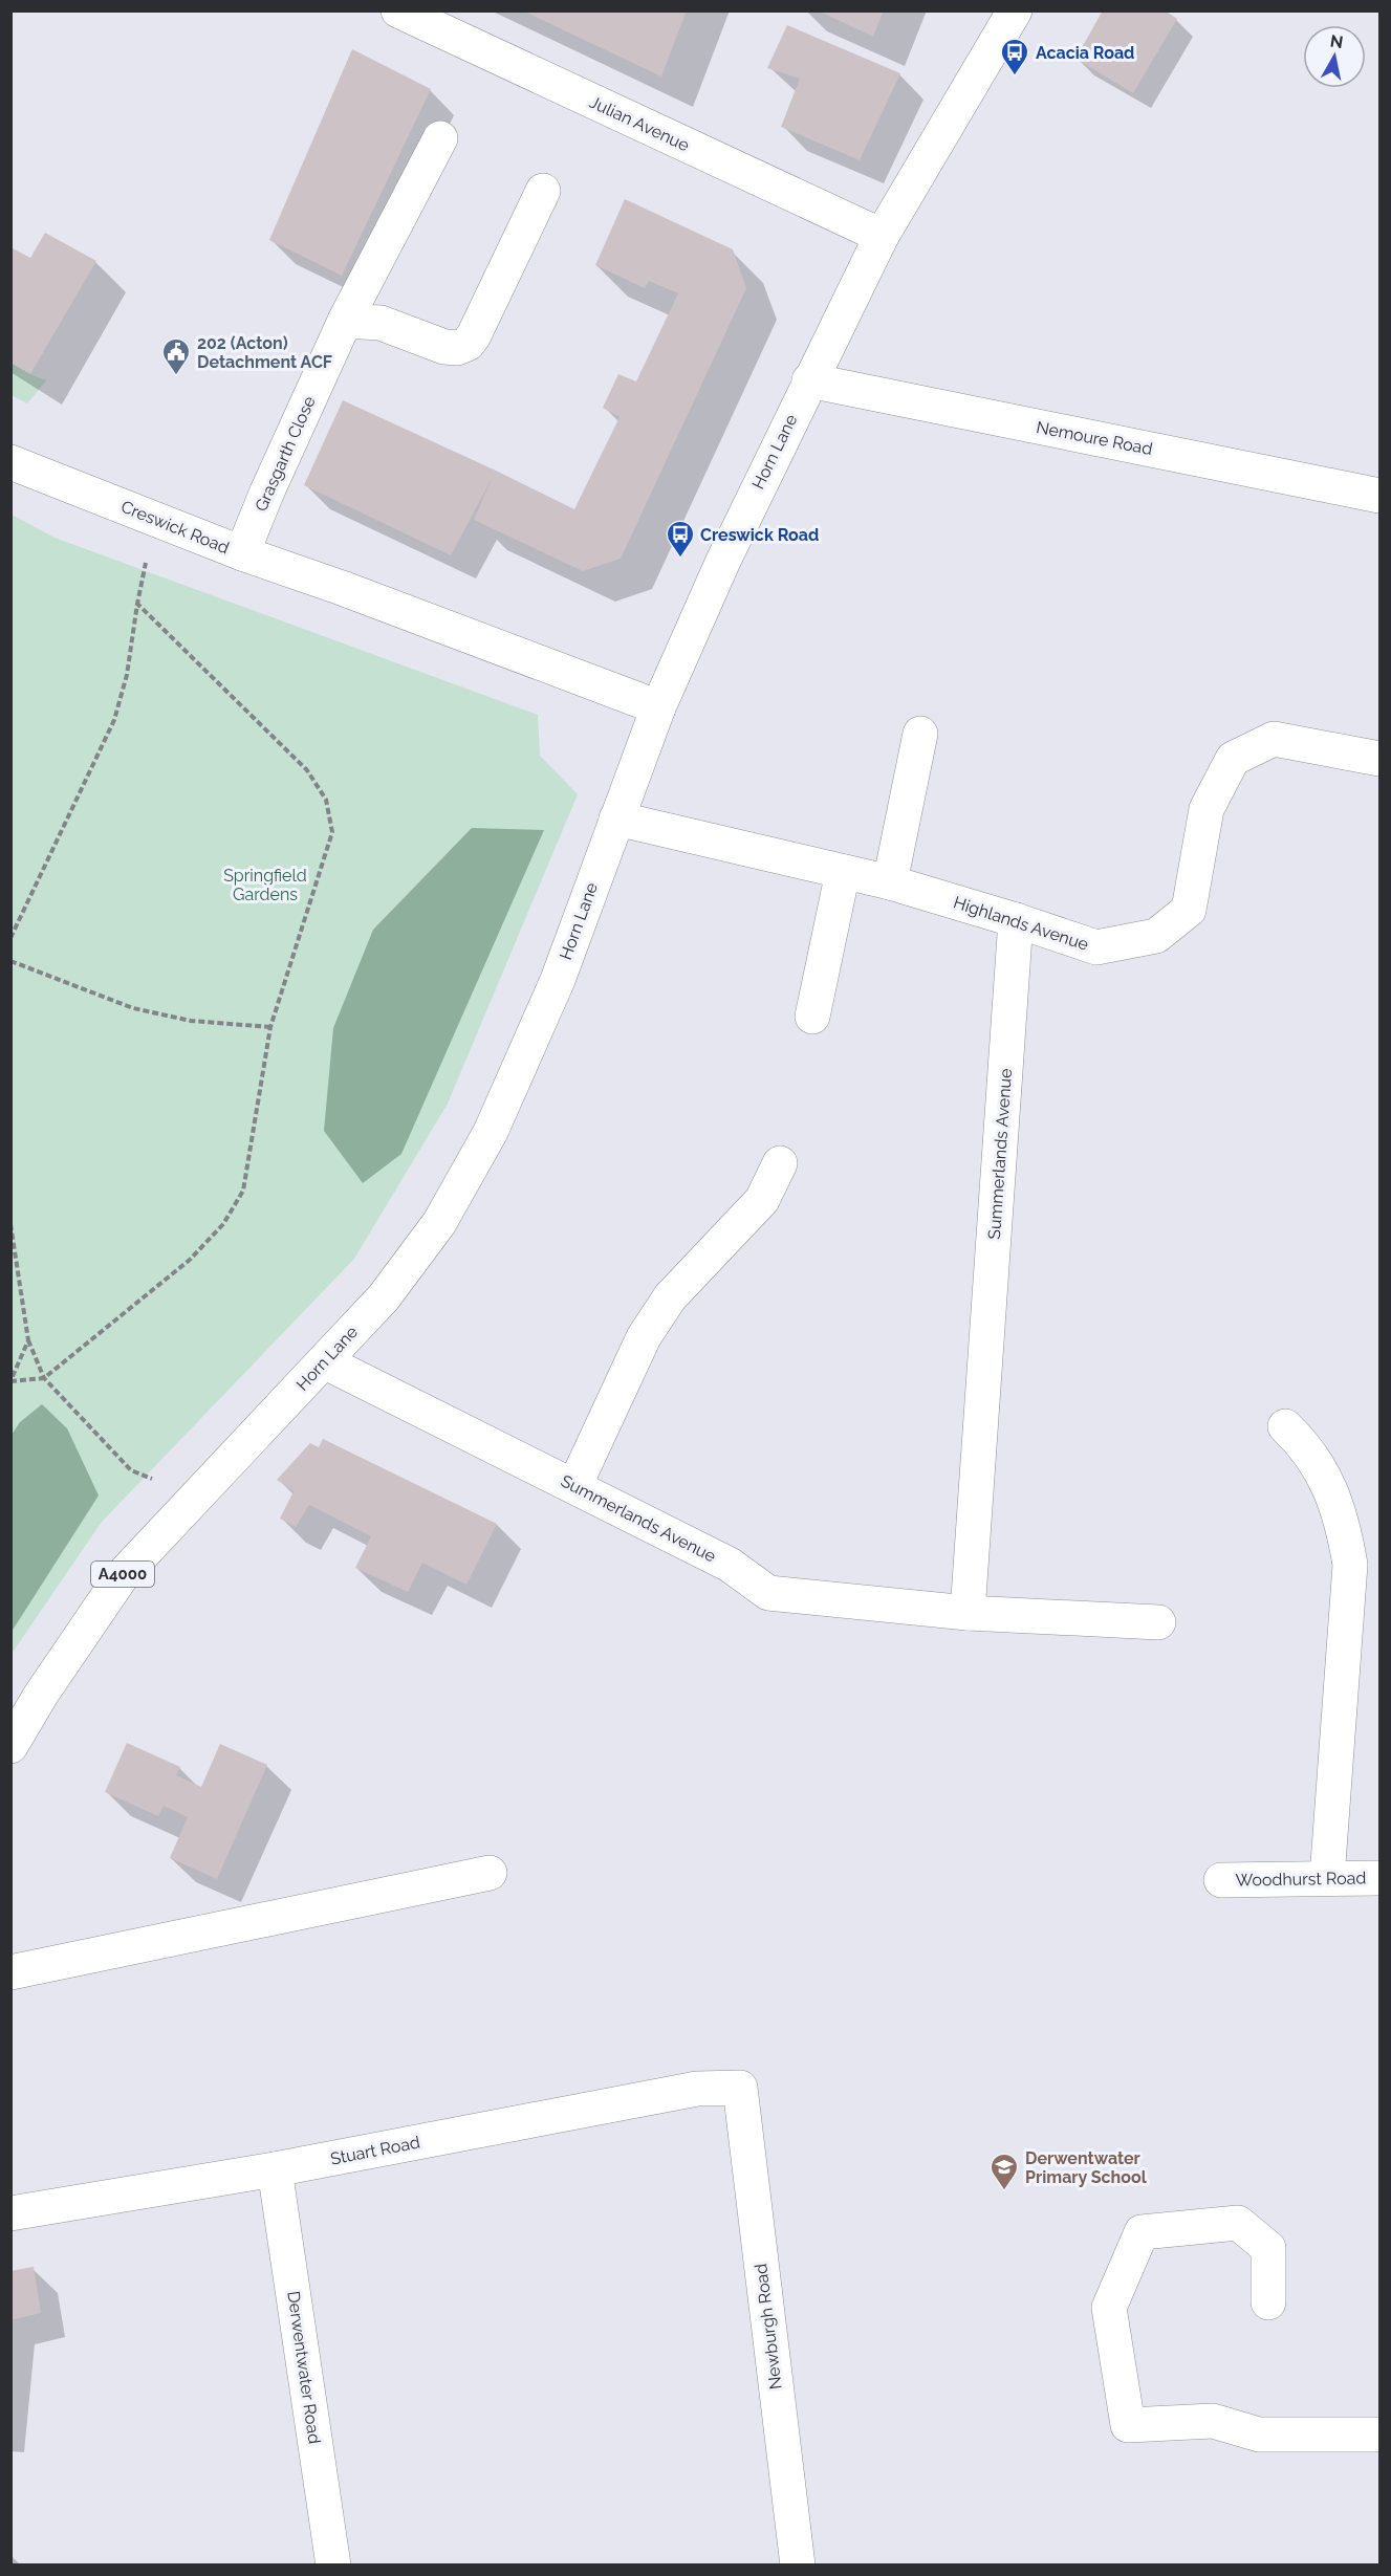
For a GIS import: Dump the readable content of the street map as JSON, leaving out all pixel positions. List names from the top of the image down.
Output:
{
  "streets": {
    "street": [
      "Julian Avenue",
      "Nemoure Road",
      "Horn Lane",
      "Grasgarth Close",
      "Creswick Road",
      "Highlands Avenue",
      "Summerlands Avenue",
      "A4000",
      "Woodhurst Road",
      "Stuart Road",
      "Newburgh Road",
      "Derwentwater Road"
    ]
  },
  "crossings": [
    ["Julian Avenue", "Horn Lane"],
    ["Nemoure Road", "Horn Lane"],
    ["Horn Lane", "Creswick Road"],
    ["Horn Lane", "Highlands Avenue"],
    ["Horn Lane", "Summerlands Avenue"],
    ["Grasgarth Close", "Creswick Road"],
    ["Highlands Avenue", "Summerlands Avenue"],
    ["Stuart Road", "Newburgh Road"],
    ["Stuart Road", "Derwentwater Road"]
  ],
  "parks": ["Springfield Gardens"],
  "places": {
    "bus stop": ["Acacia Road", "Creswick Road"],
    "public building": ["202 (Acton) Detachment ACF"],
    "school or university": ["Derwentwater Primary School"]
  },
  "north": "top"
}
